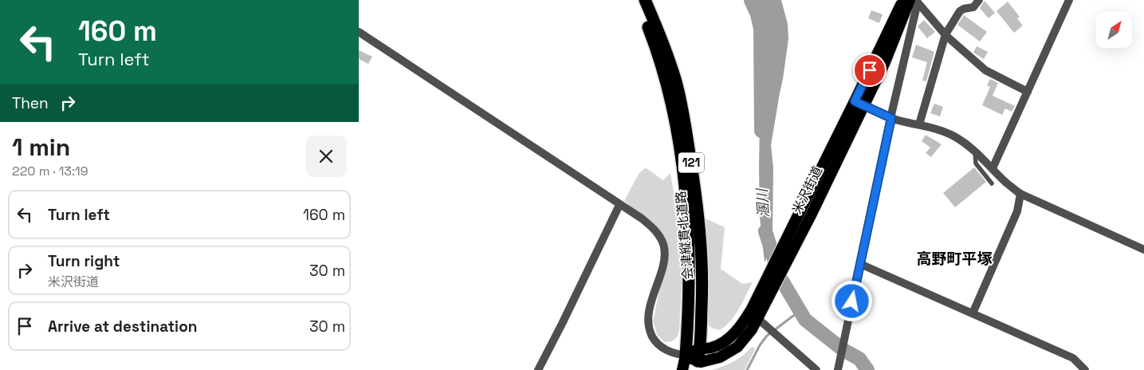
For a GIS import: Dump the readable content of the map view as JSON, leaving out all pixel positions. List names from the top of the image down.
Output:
{
  "streets": {
    "highway": ["121", "米沢街道", "会津縦貫北道路"]
  },
  "crossings": [
    ["121", "米沢街道"],
    ["121", "会津縦貫北道路"],
    ["米沢街道", "会津縦貫北道路"]
  ],
  "districts": ["高野町平塚"],
  "water": ["溷川"],
  "north": "top right",
  "page": {
    "turn": ["160 m", "Turn left"],
    "then": "Then",
    "heading": ["1 min", "220 m · 13:19"],
    "list": [
      {
        "name": "Turn left",
        "value": "160 m"
      },
      {
        "name": "Turn right",
        "note": "米沢街道",
        "value": "30 m"
      },
      {
        "name": "Arrive at destination",
        "value": "30 m"
      }
    ]
  }
}
